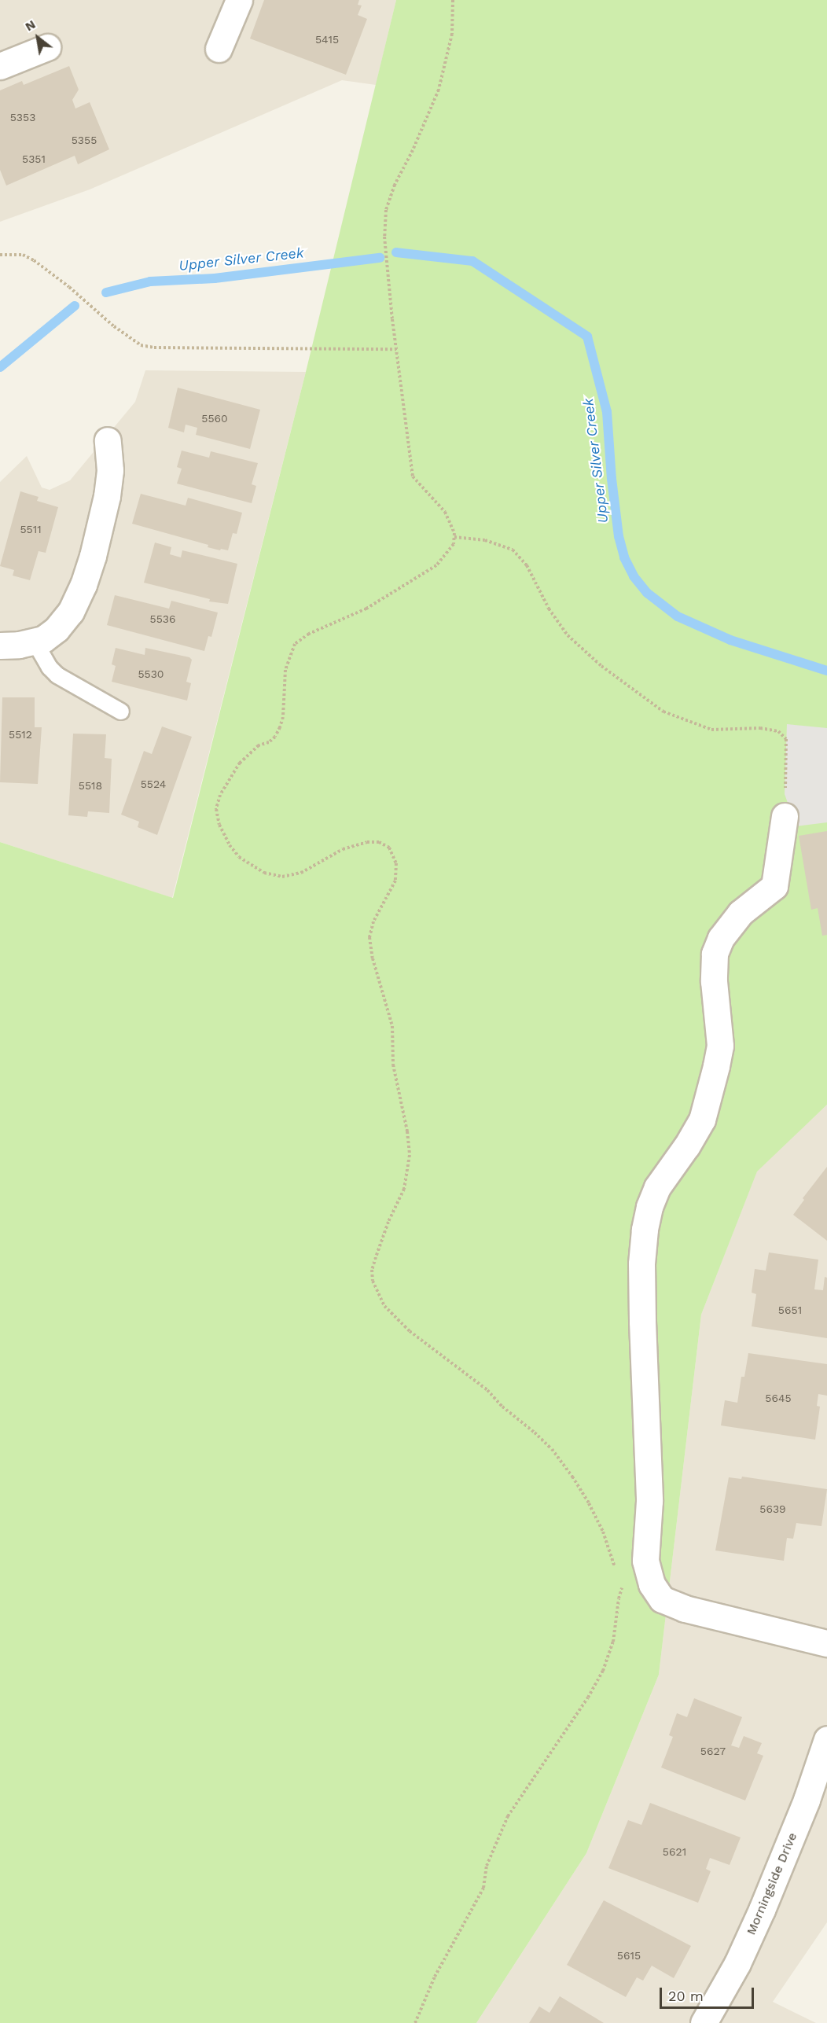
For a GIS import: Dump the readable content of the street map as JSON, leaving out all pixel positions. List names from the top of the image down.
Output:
{
  "streets": {
    "street": ["Morningside Drive"]
  },
  "water": ["Upper Silver Creek"],
  "house_numbers": [
    "5415",
    "5353",
    "5355",
    "5351",
    "5560",
    "5511",
    "5536",
    "5530",
    "5512",
    "5524",
    "5518",
    "5651",
    "5645",
    "5639",
    "5627",
    "5621",
    "5615"
  ],
  "scale_bar": "20 m",
  "north": "top left"
}
